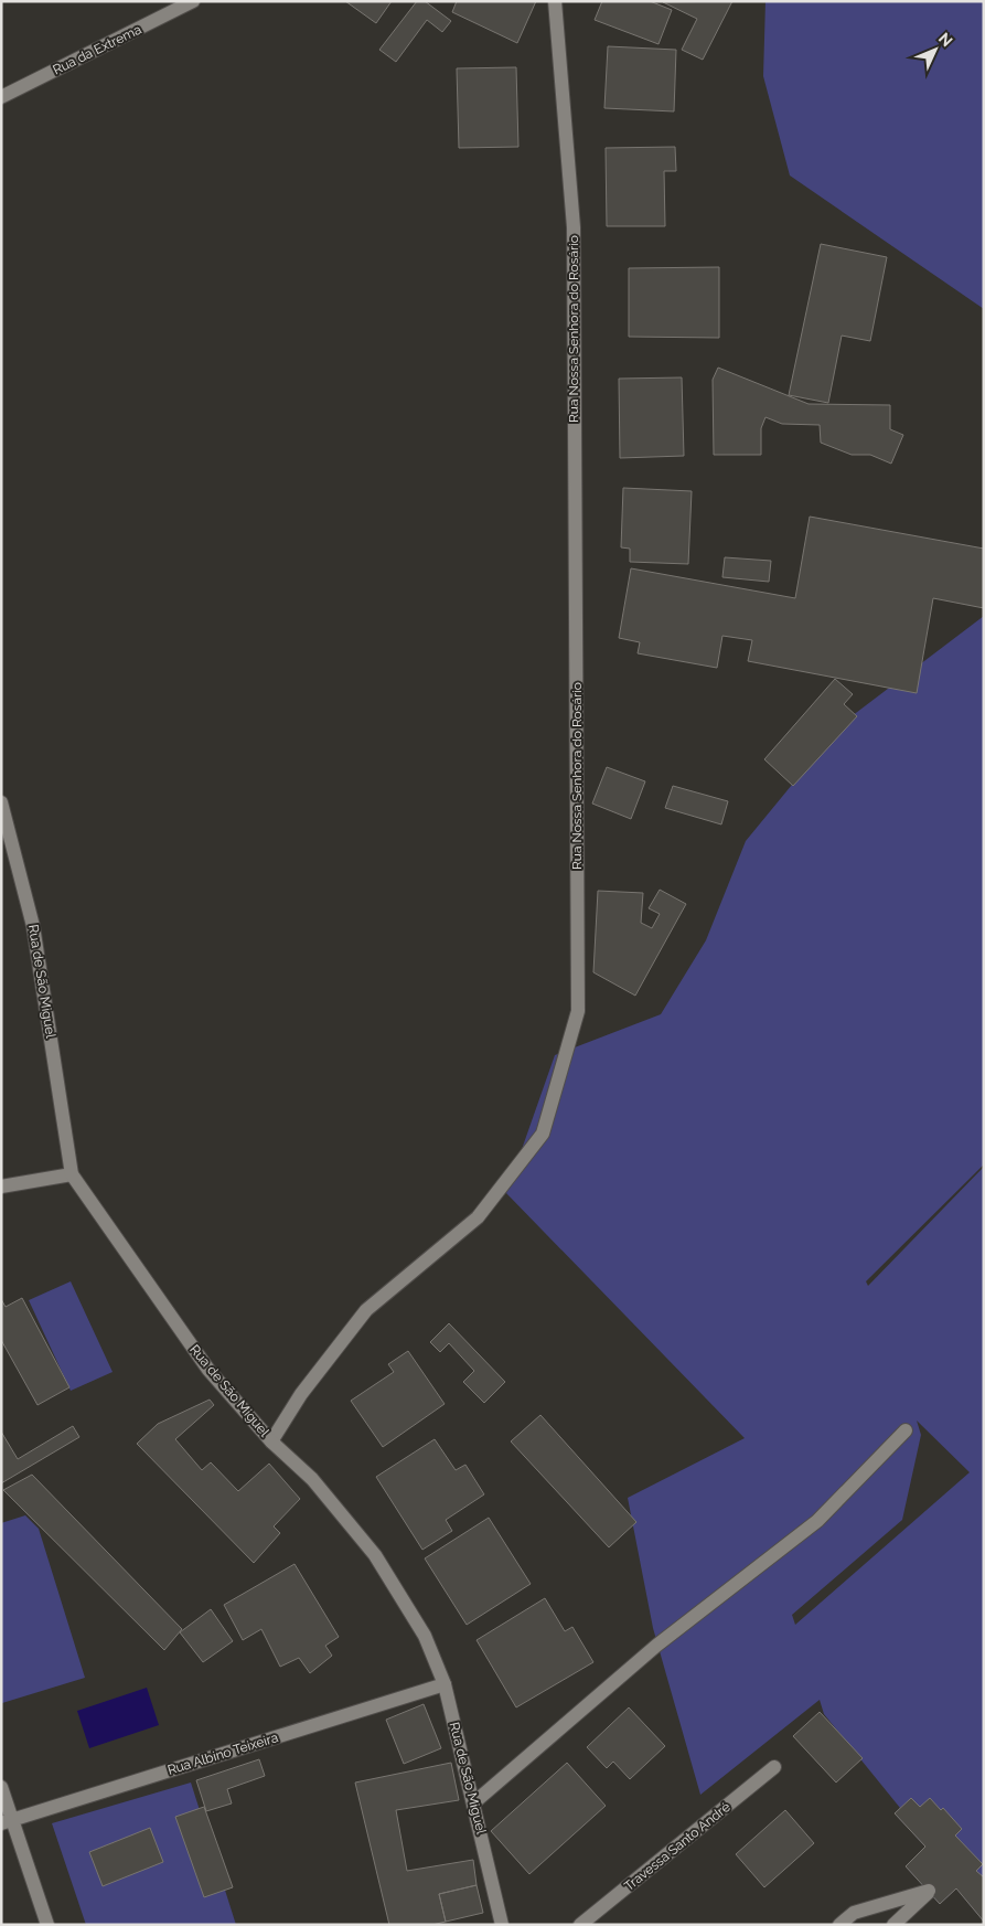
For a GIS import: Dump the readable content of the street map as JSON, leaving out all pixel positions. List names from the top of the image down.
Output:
{
  "streets": {
    "street": [
      "Rua da Extrema",
      "Rua Nossa Senhora do Rosário",
      "Rua de São Miguel",
      "Rua Albino Teixeira",
      "Travessa Santo André"
    ]
  },
  "crossings": [
    ["Rua Nossa Senhora do Rosário", "Rua de São Miguel"],
    ["Rua de São Miguel", "Rua Albino Teixeira"]
  ],
  "north": "top right"
}
